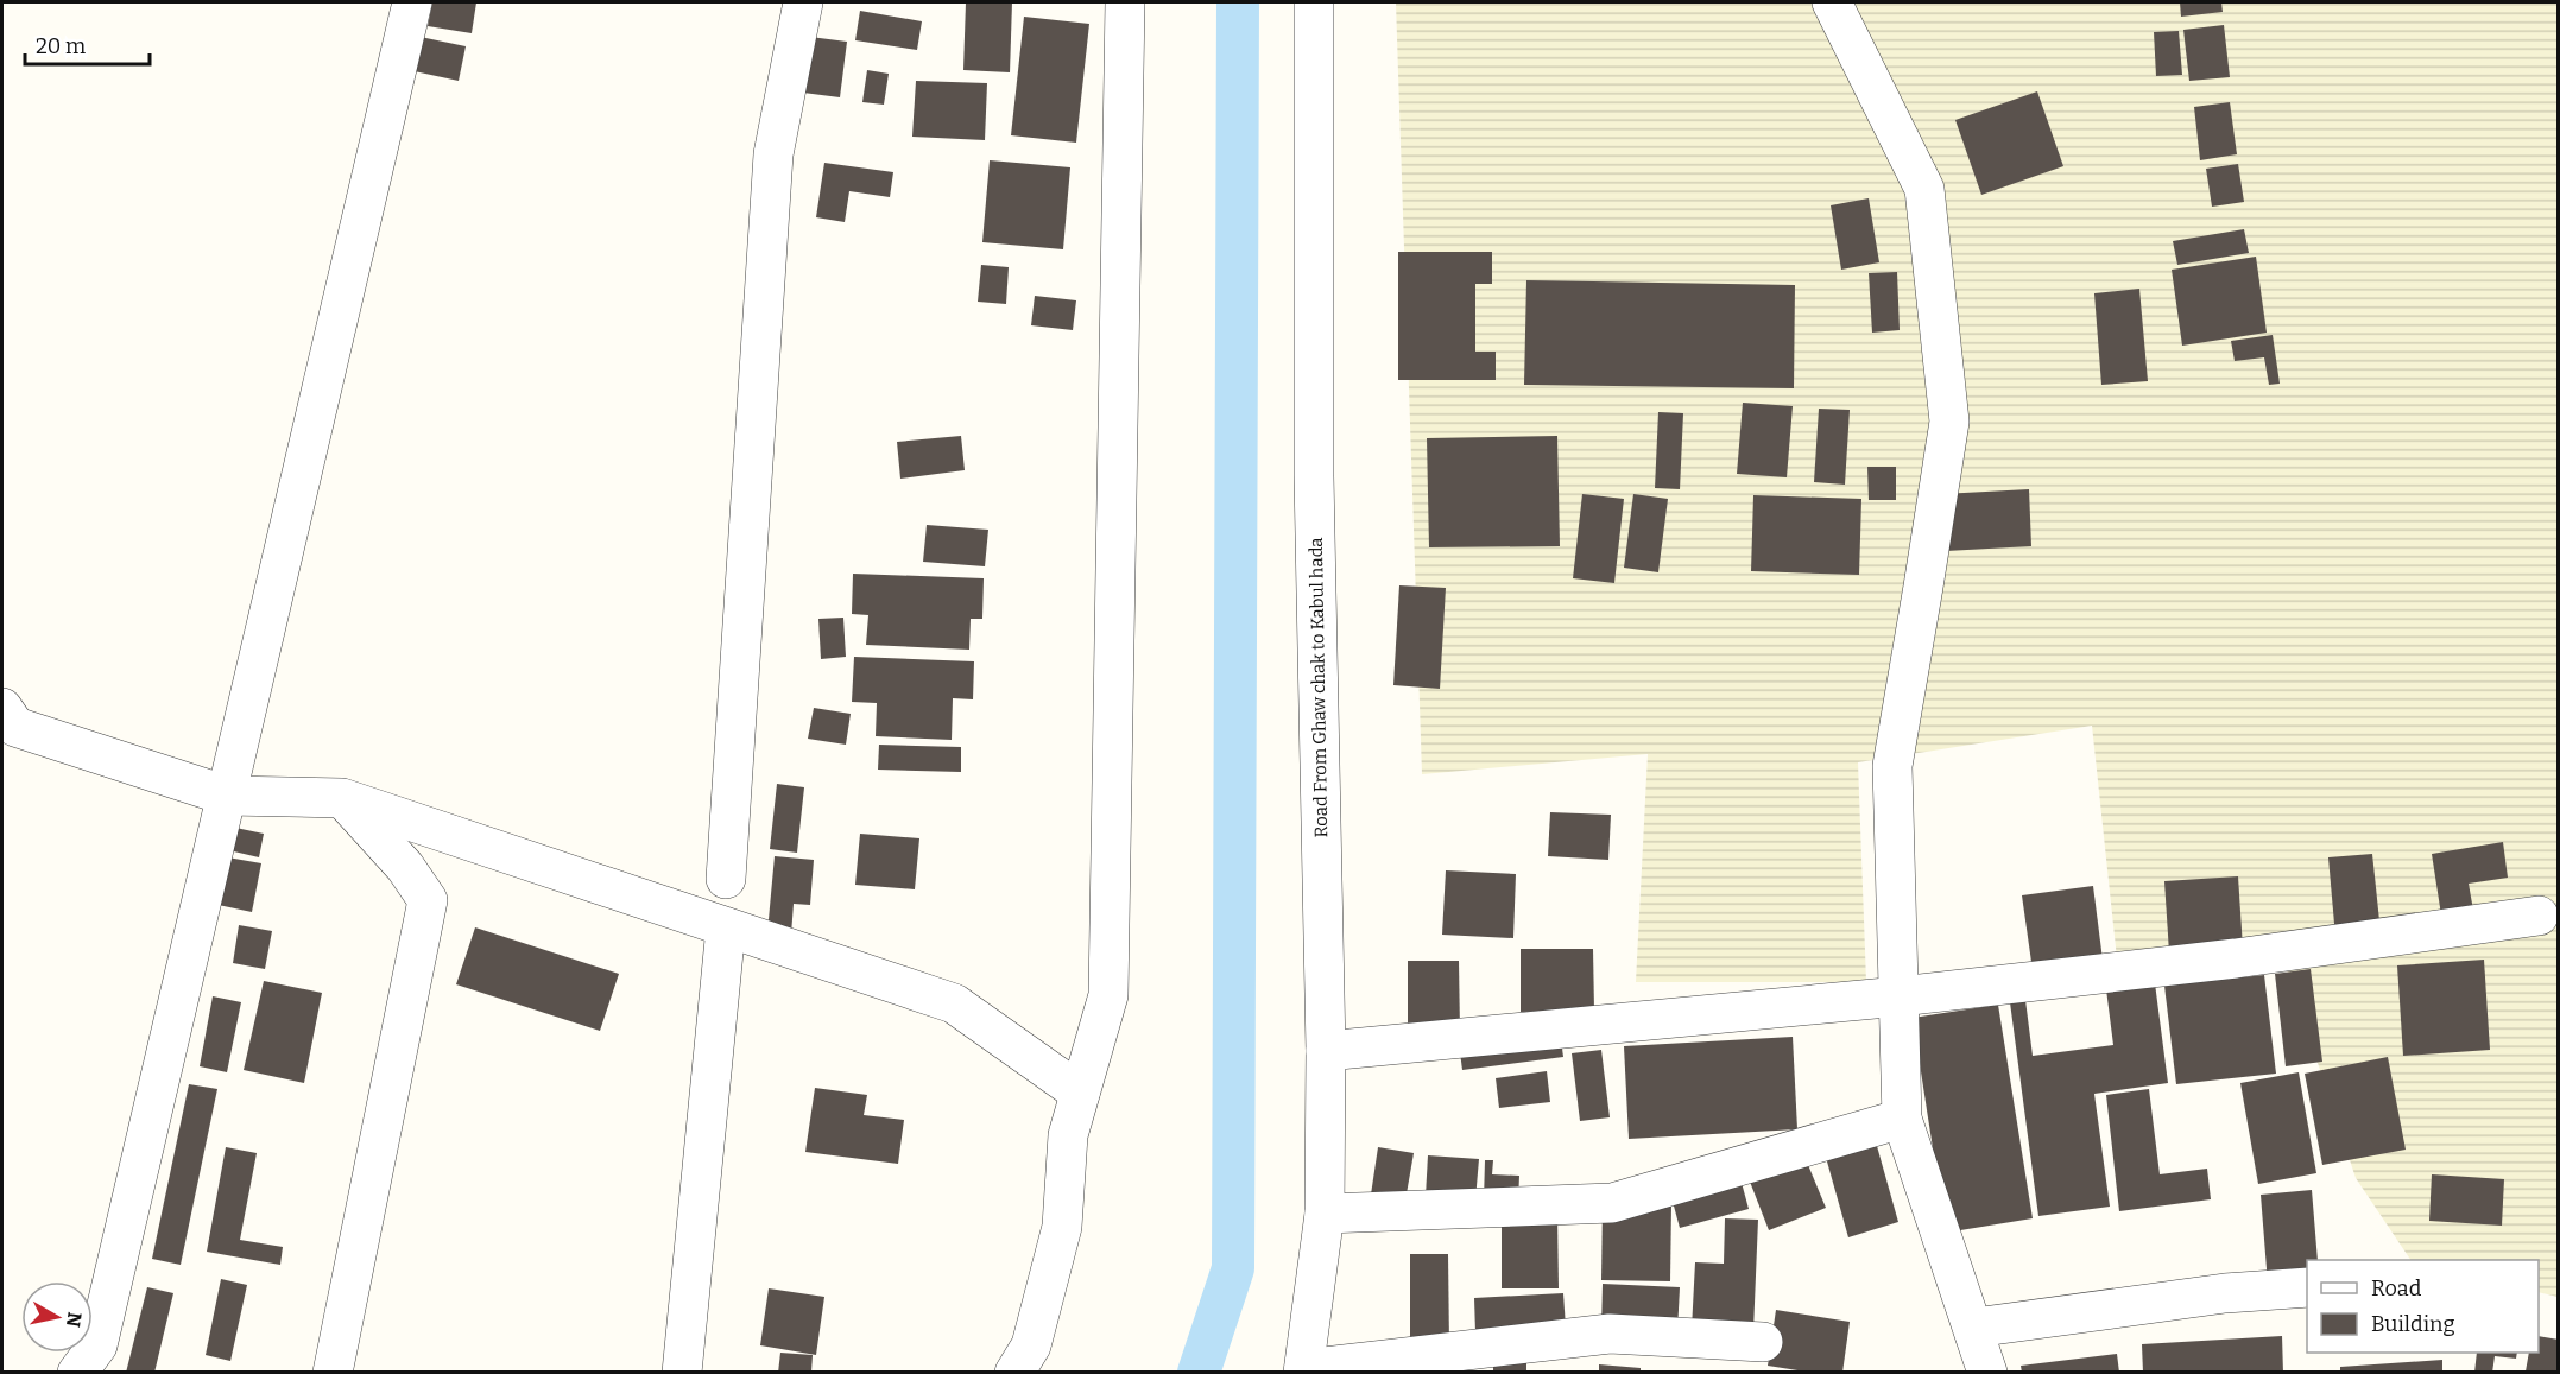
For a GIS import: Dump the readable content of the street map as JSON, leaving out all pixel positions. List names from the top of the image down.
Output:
{
  "streets": {
    "street": ["Road From Ghaw chak to Kabul hada"]
  },
  "legend": ["Road", "Building"],
  "scale_bar": "20 m",
  "north": "right"
}
